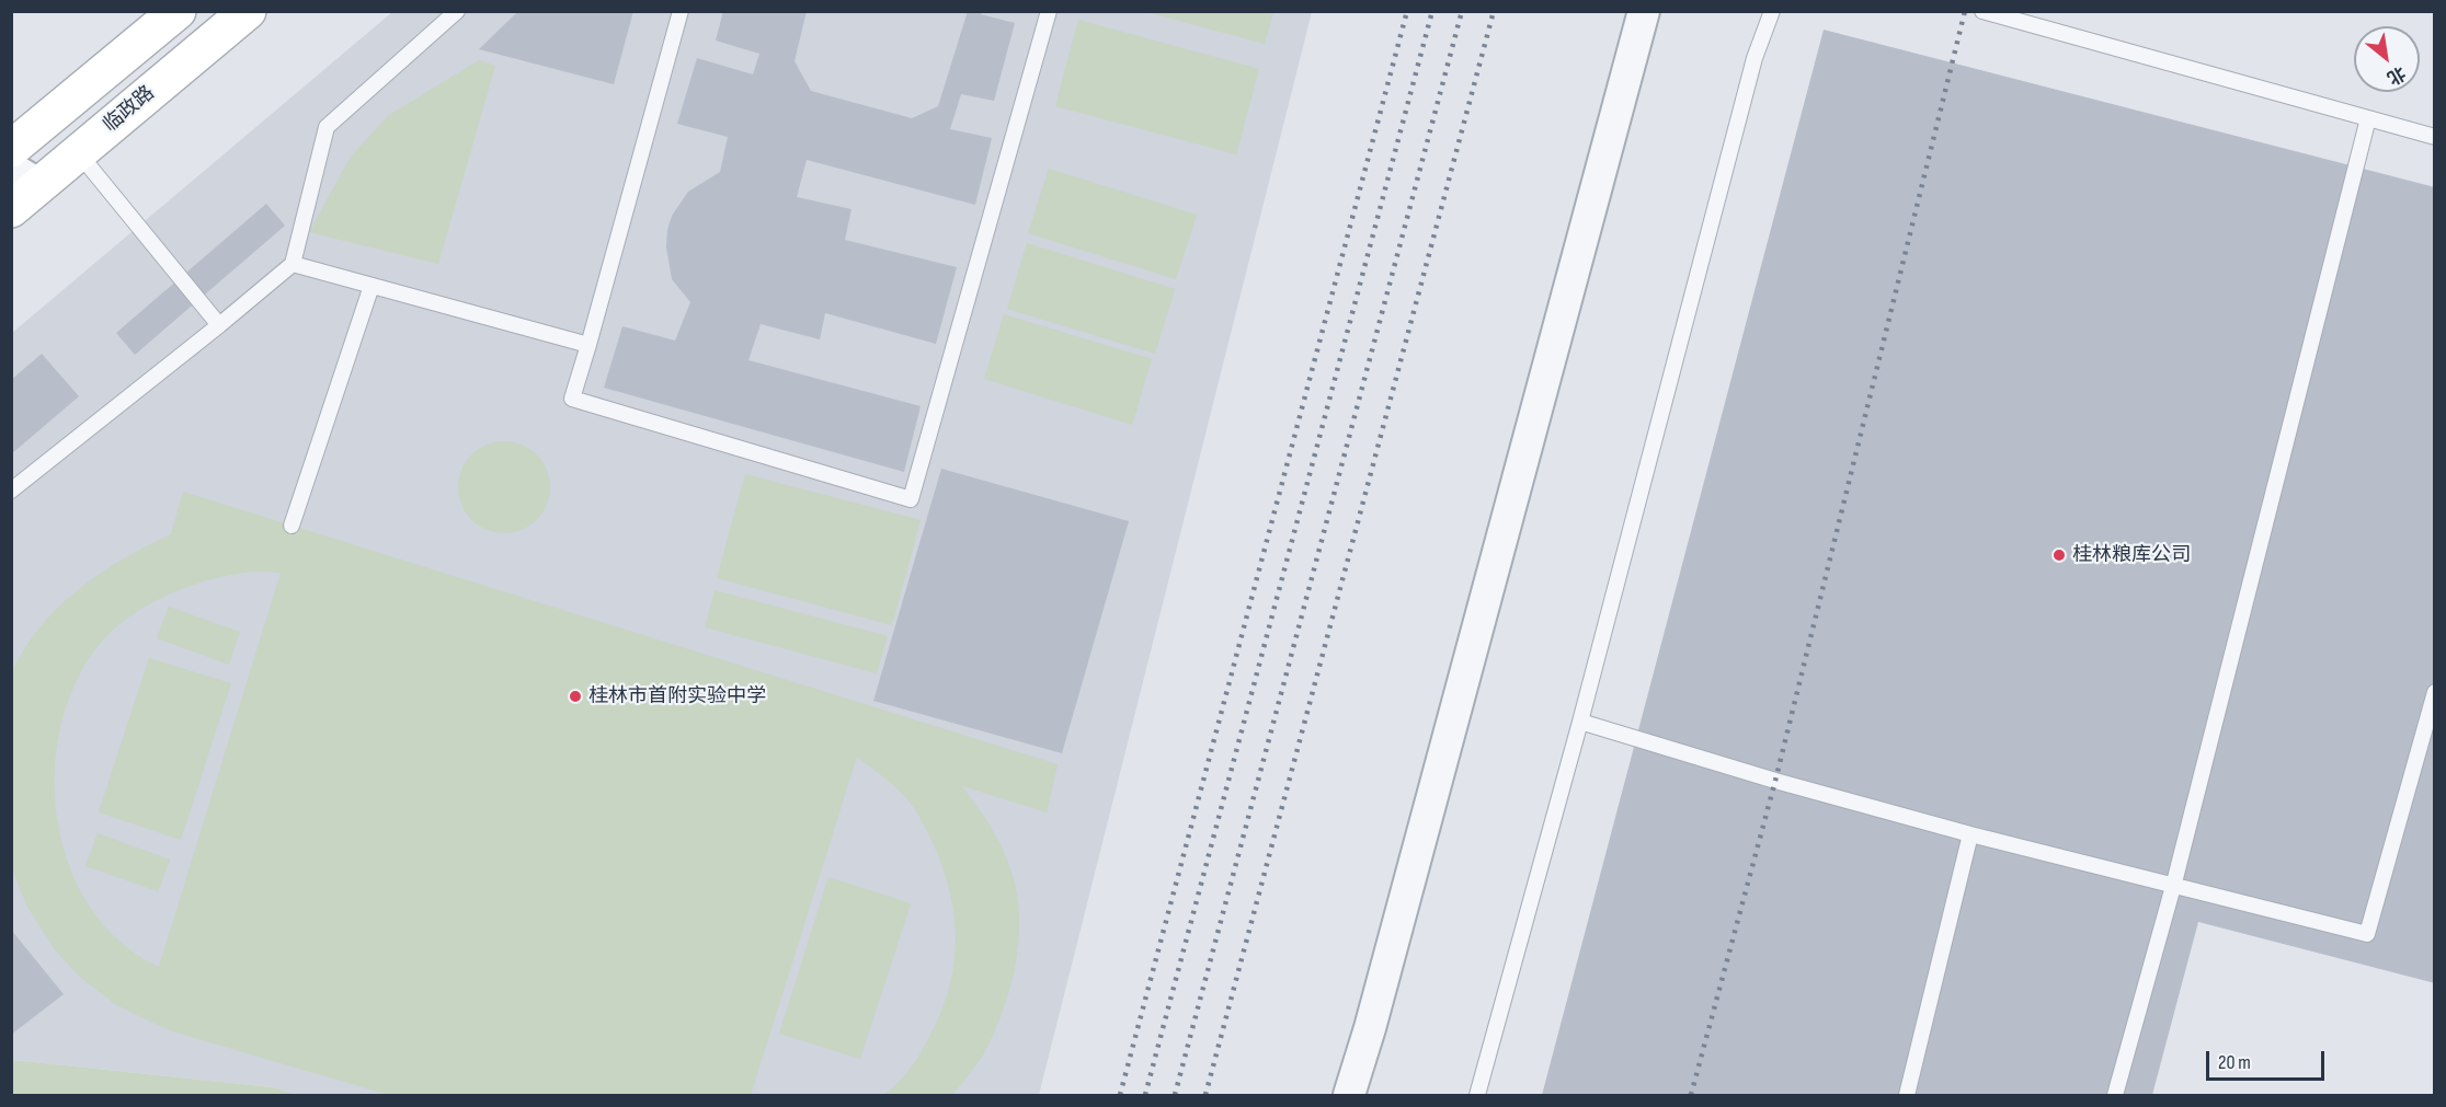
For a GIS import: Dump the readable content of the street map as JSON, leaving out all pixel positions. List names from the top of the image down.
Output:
{
  "streets": {
    "main road": ["临政路"]
  },
  "places": ["桂林粮库公司", "桂林市首附实验中学"],
  "scale_bar": "20 m",
  "north": "bottom right"
}
